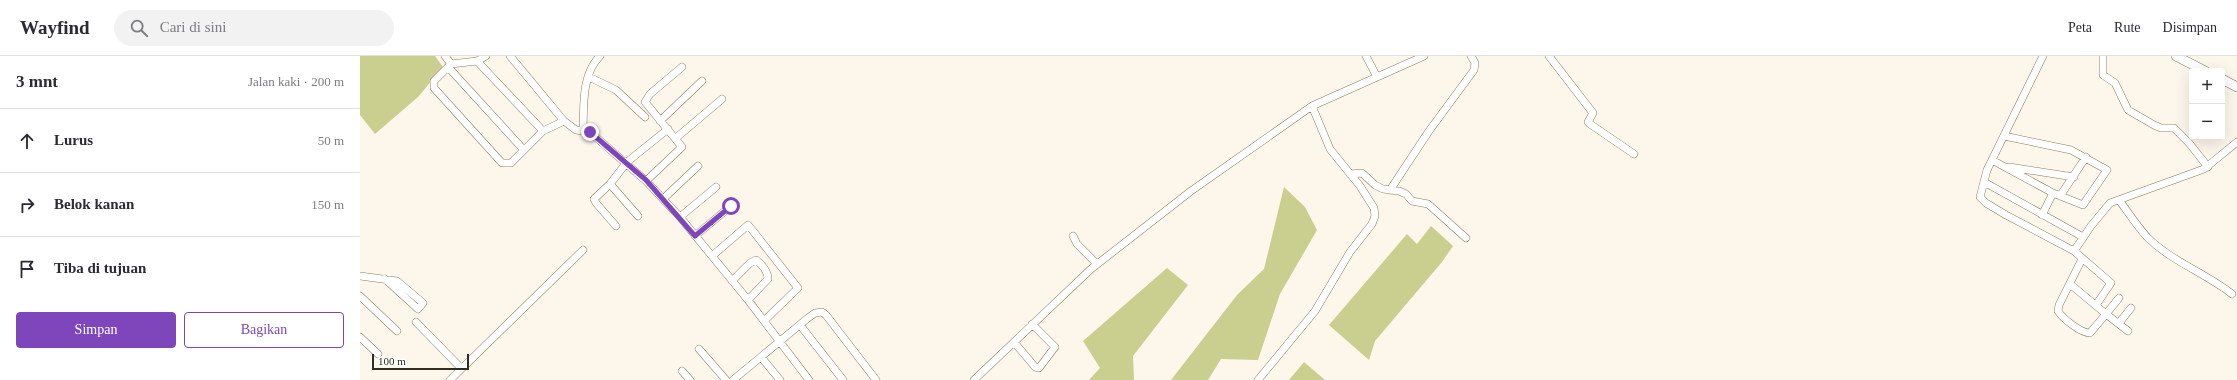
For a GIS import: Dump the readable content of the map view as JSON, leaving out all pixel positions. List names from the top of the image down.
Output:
{
  "scale_bar": "100 m",
  "page": {
    "header": "Wayfind",
    "search": "Cari di sini",
    "nav": ["Peta", "Rute", "Disimpan"],
    "heading": ["3 mnt", "Jalan kaki · 200 m"],
    "map_buttons": ["+", "−"],
    "list": [
      ["Lurus", "50 m"],
      ["Belok kanan", "150 m"],
      "Tiba di tujuan"
    ],
    "buttons": ["Simpan", "Bagikan"],
    "scale": "100 m"
  }
}
